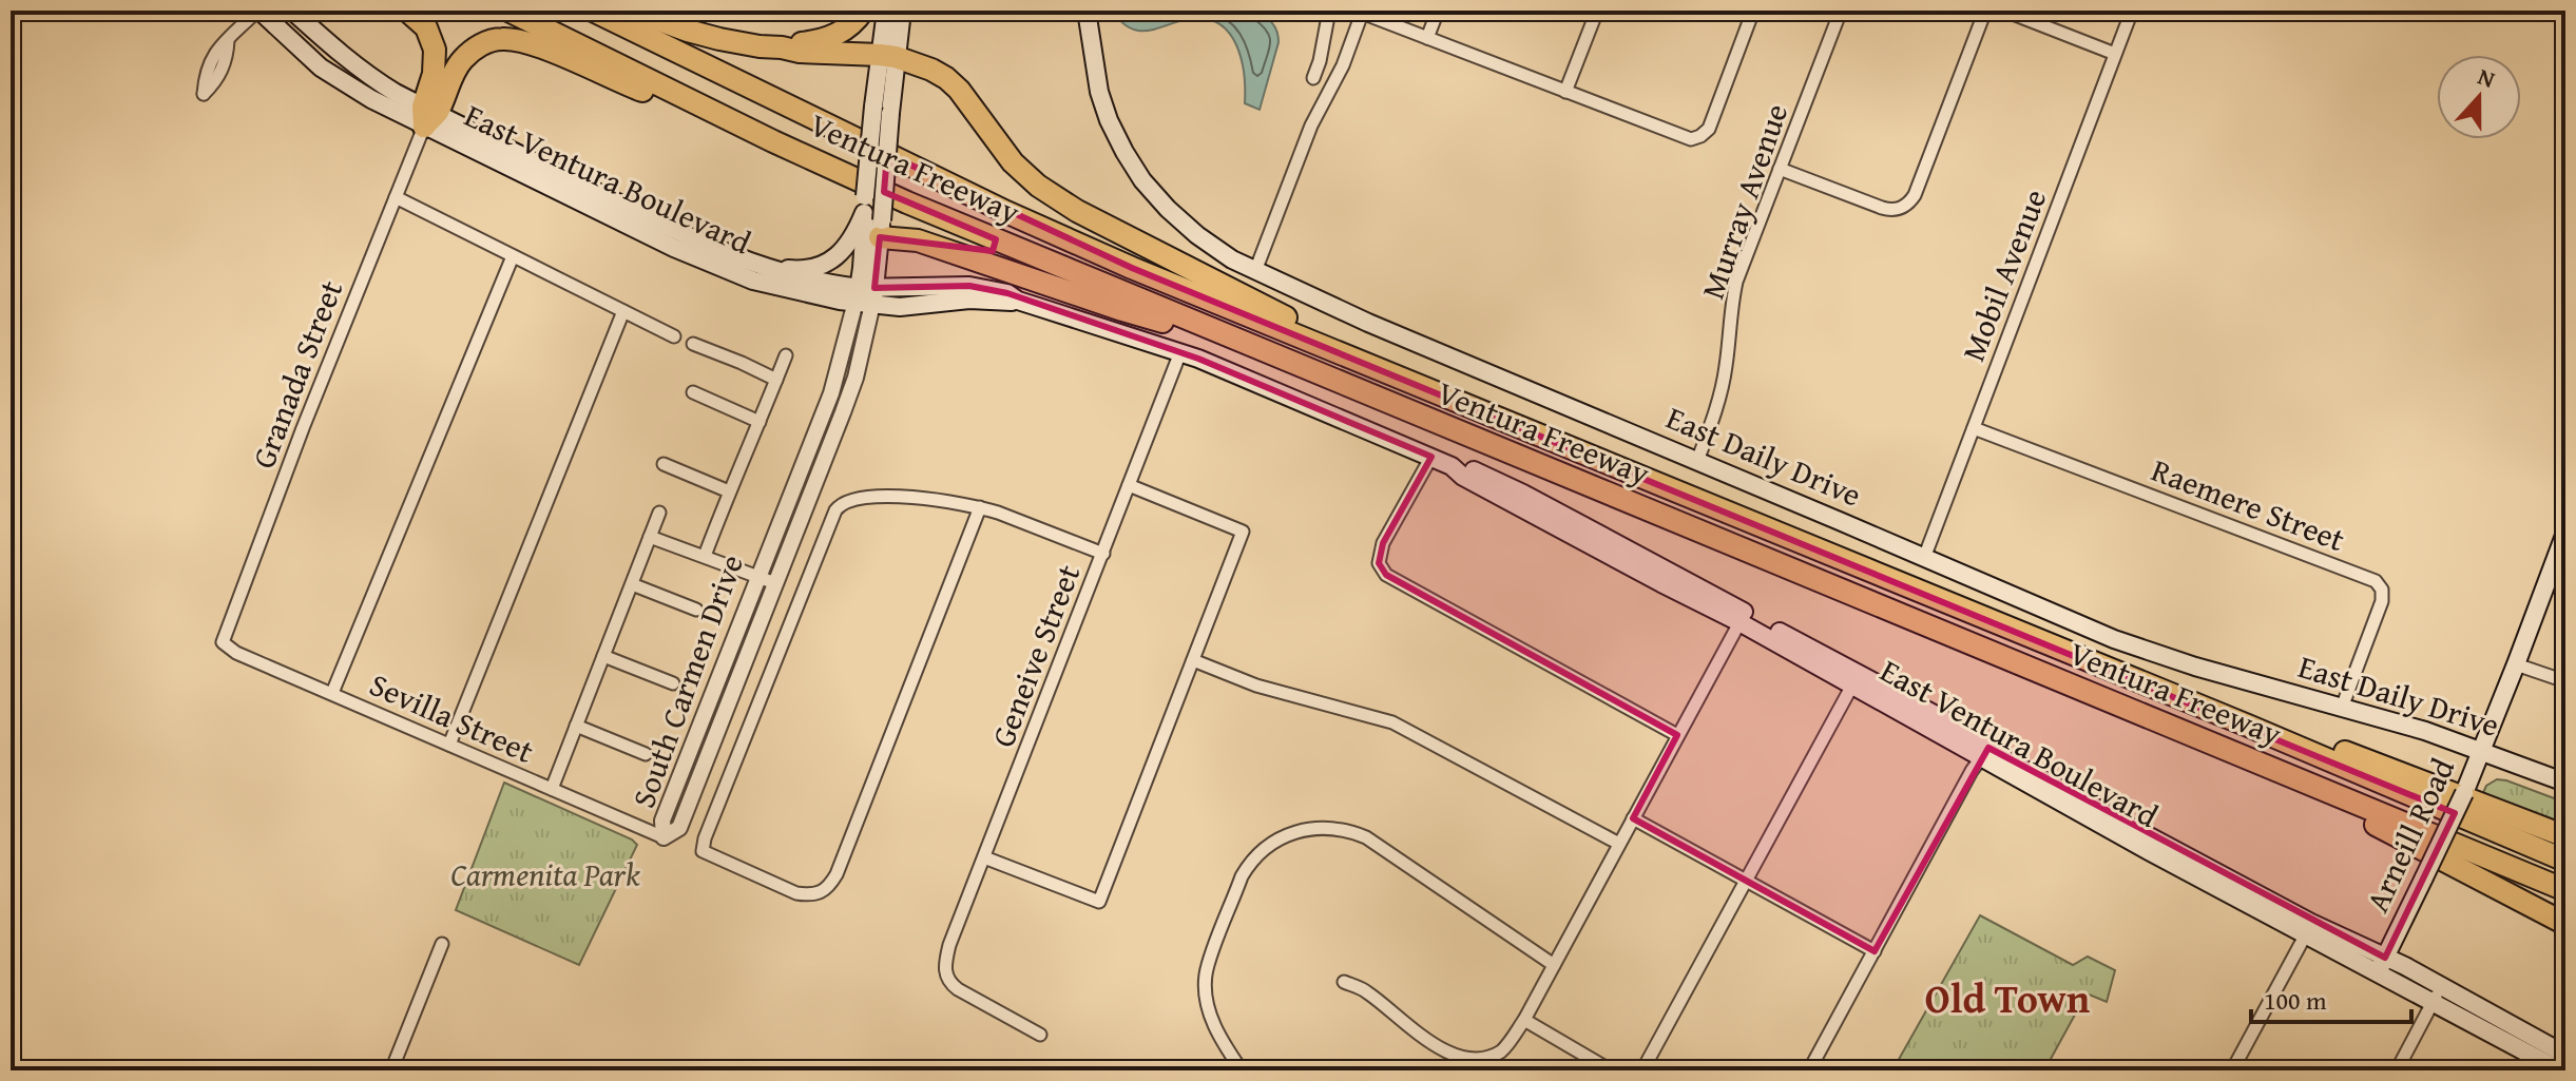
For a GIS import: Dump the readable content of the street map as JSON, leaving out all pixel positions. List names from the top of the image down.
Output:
{
  "streets": {
    "highway": ["Ventura Freeway"],
    "main road": ["East Ventura Boulevard", "East Daily Drive", "Arneill Road"],
    "street": [
      "Murray Avenue",
      "Mobil Avenue",
      "Granada Street",
      "Raemere Street",
      "Geneive Street",
      "South Carmen Drive",
      "Sevilla Street"
    ]
  },
  "crossings": [
    ["East Ventura Boulevard", "Granada Street"],
    ["East Ventura Boulevard", "Geneive Street"],
    ["East Ventura Boulevard", "South Carmen Drive"],
    ["East Ventura Boulevard", "Arneill Road"],
    ["Murray Avenue", "East Daily Drive"],
    ["Mobil Avenue", "East Daily Drive"],
    ["Mobil Avenue", "Raemere Street"],
    ["Granada Street", "Sevilla Street"],
    ["East Daily Drive", "Raemere Street"],
    ["East Daily Drive", "Arneill Road"],
    ["South Carmen Drive", "Sevilla Street"]
  ],
  "districts": ["Old Town"],
  "parks": ["Carmenita Park"],
  "scale_bar": "100 m",
  "north": "top"
}
